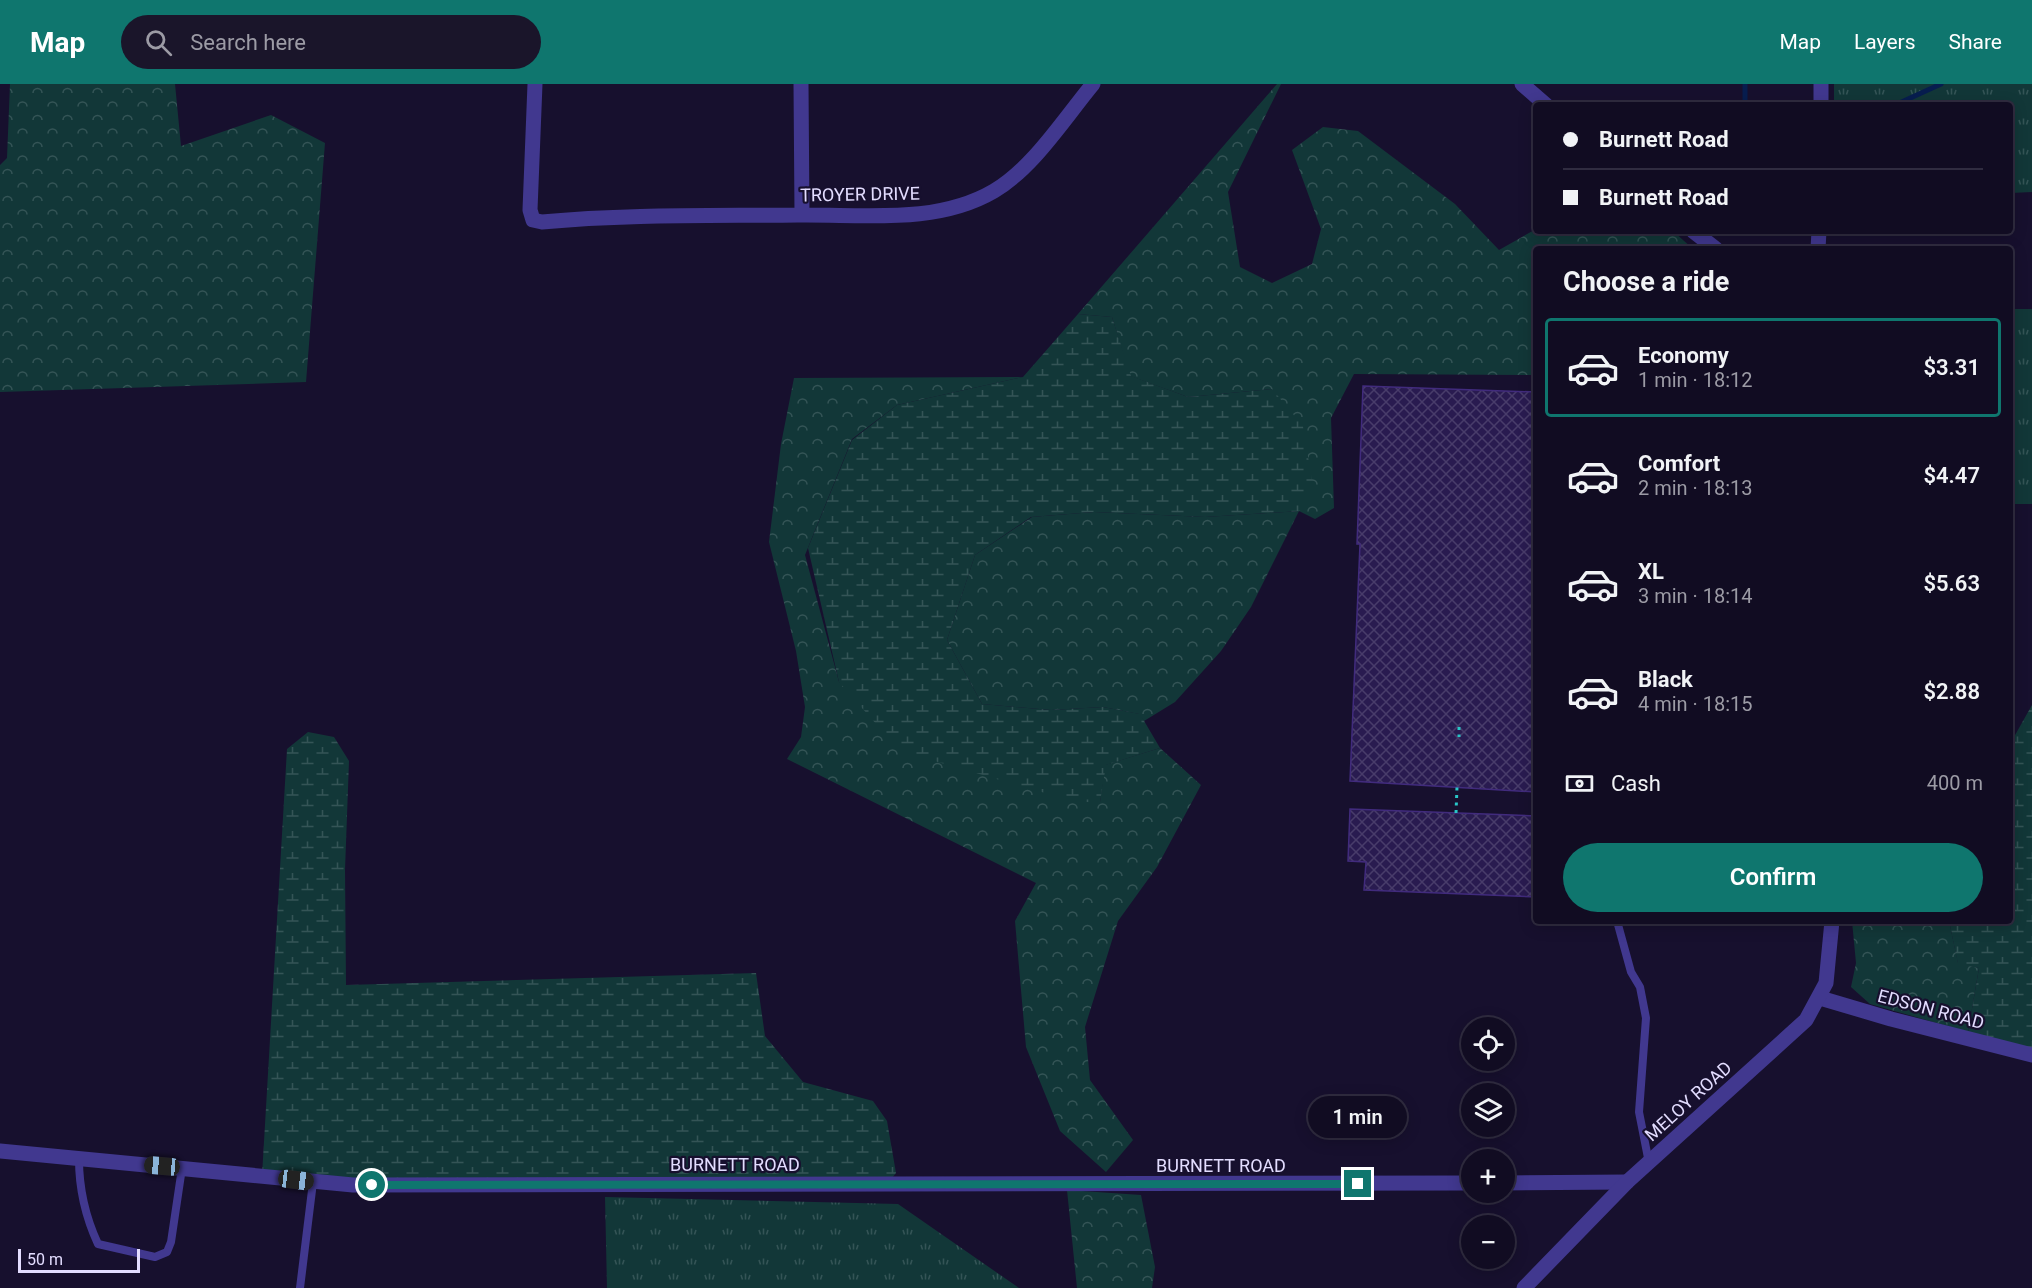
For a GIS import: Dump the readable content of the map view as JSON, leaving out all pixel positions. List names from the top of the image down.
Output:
{
  "streets": {
    "street": [
      "TROYER DRIVE",
      "EDSON ROAD",
      "MELOY ROAD",
      "BURNETT ROAD"
    ]
  },
  "crossings": [
    ["EDSON ROAD", "MELOY ROAD"]
  ],
  "scale_bar": "50 m",
  "page": {
    "header": "Map",
    "search": "Search here",
    "nav": ["Map", "Layers", "Share"],
    "banner": ["Burnett Road", "Burnett Road"],
    "heading": "Choose a ride",
    "list": [
      {
        "name": "Economy",
        "note": "1 min · 18:12",
        "value": "$3.31"
      },
      {
        "name": "Comfort",
        "note": "2 min · 18:13",
        "value": "$4.47"
      },
      {
        "name": "XL",
        "note": "3 min · 18:14",
        "value": "$5.63"
      },
      {
        "name": "Black",
        "note": "4 min · 18:15",
        "value": "$2.88"
      }
    ],
    "pay": ["Cash", "400 m"],
    "buttons": "Confirm",
    "map_buttons": ["+", "−"],
    "bubble": "1 min",
    "scale": "50 m"
  }
}
